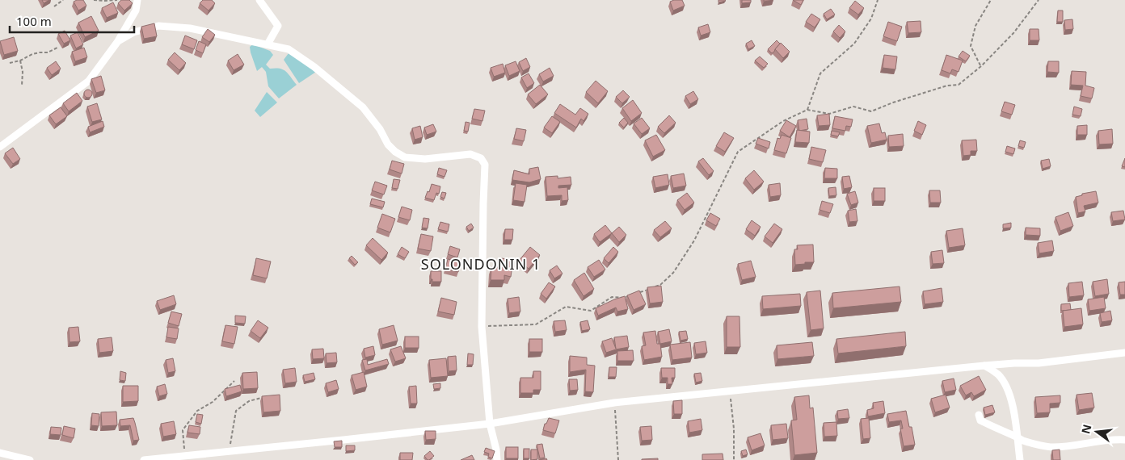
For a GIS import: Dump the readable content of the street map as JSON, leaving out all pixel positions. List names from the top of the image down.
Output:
{
  "districts": ["SOLONDONIN 1"],
  "scale_bar": "100 m",
  "north": "left"
}
